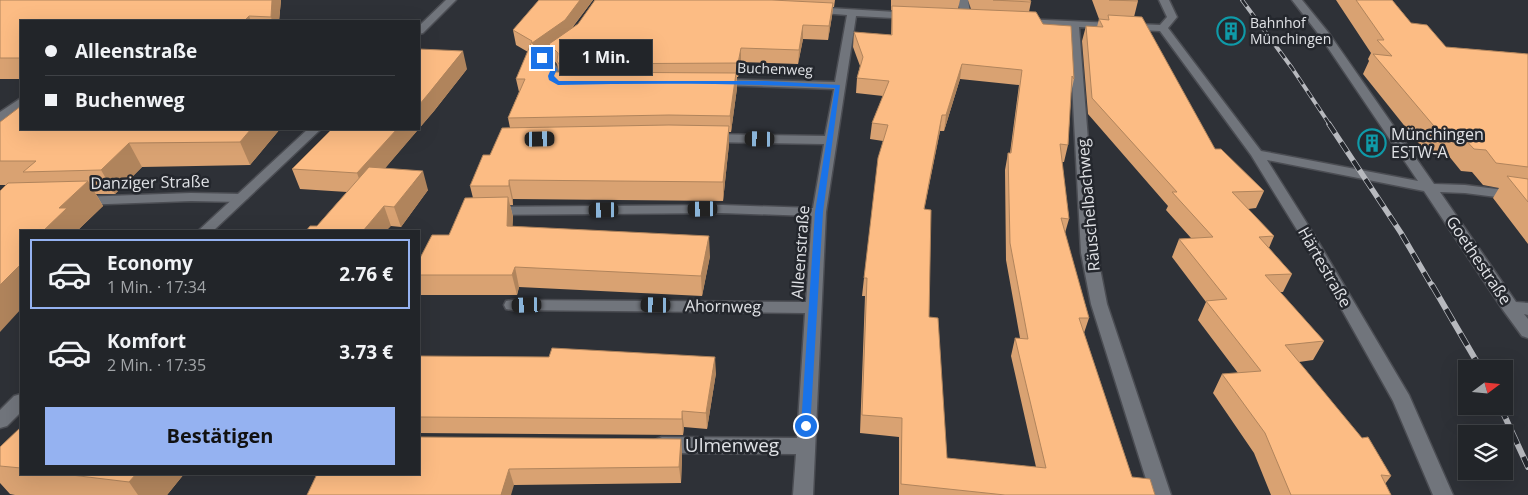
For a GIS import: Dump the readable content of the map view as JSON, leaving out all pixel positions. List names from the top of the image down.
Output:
{
  "streets": {
    "street": [
      "Buchenweg",
      "Danziger Straße",
      "Räuschelbachweg",
      "Alleenstraße",
      "Goethestraße",
      "Härtestraße",
      "Ahornweg",
      "Ulmenweg"
    ]
  },
  "crossings": [
    ["Buchenweg", "Alleenstraße"],
    ["Alleenstraße", "Ahornweg"],
    ["Alleenstraße", "Ulmenweg"]
  ],
  "places": {
    "building": ["Bahnhof Münchingen", "Münchingen ESTW-A"]
  },
  "north": "right",
  "page": {
    "banner": ["Alleenstraße", "Buchenweg"],
    "bubble": "1 Min.",
    "list": [
      {
        "name": "Economy",
        "note": "1 Min. · 17:34",
        "value": "2.76 €"
      },
      {
        "name": "Komfort",
        "note": "2 Min. · 17:35",
        "value": "3.73 €"
      }
    ],
    "buttons": "Bestätigen"
  }
}
